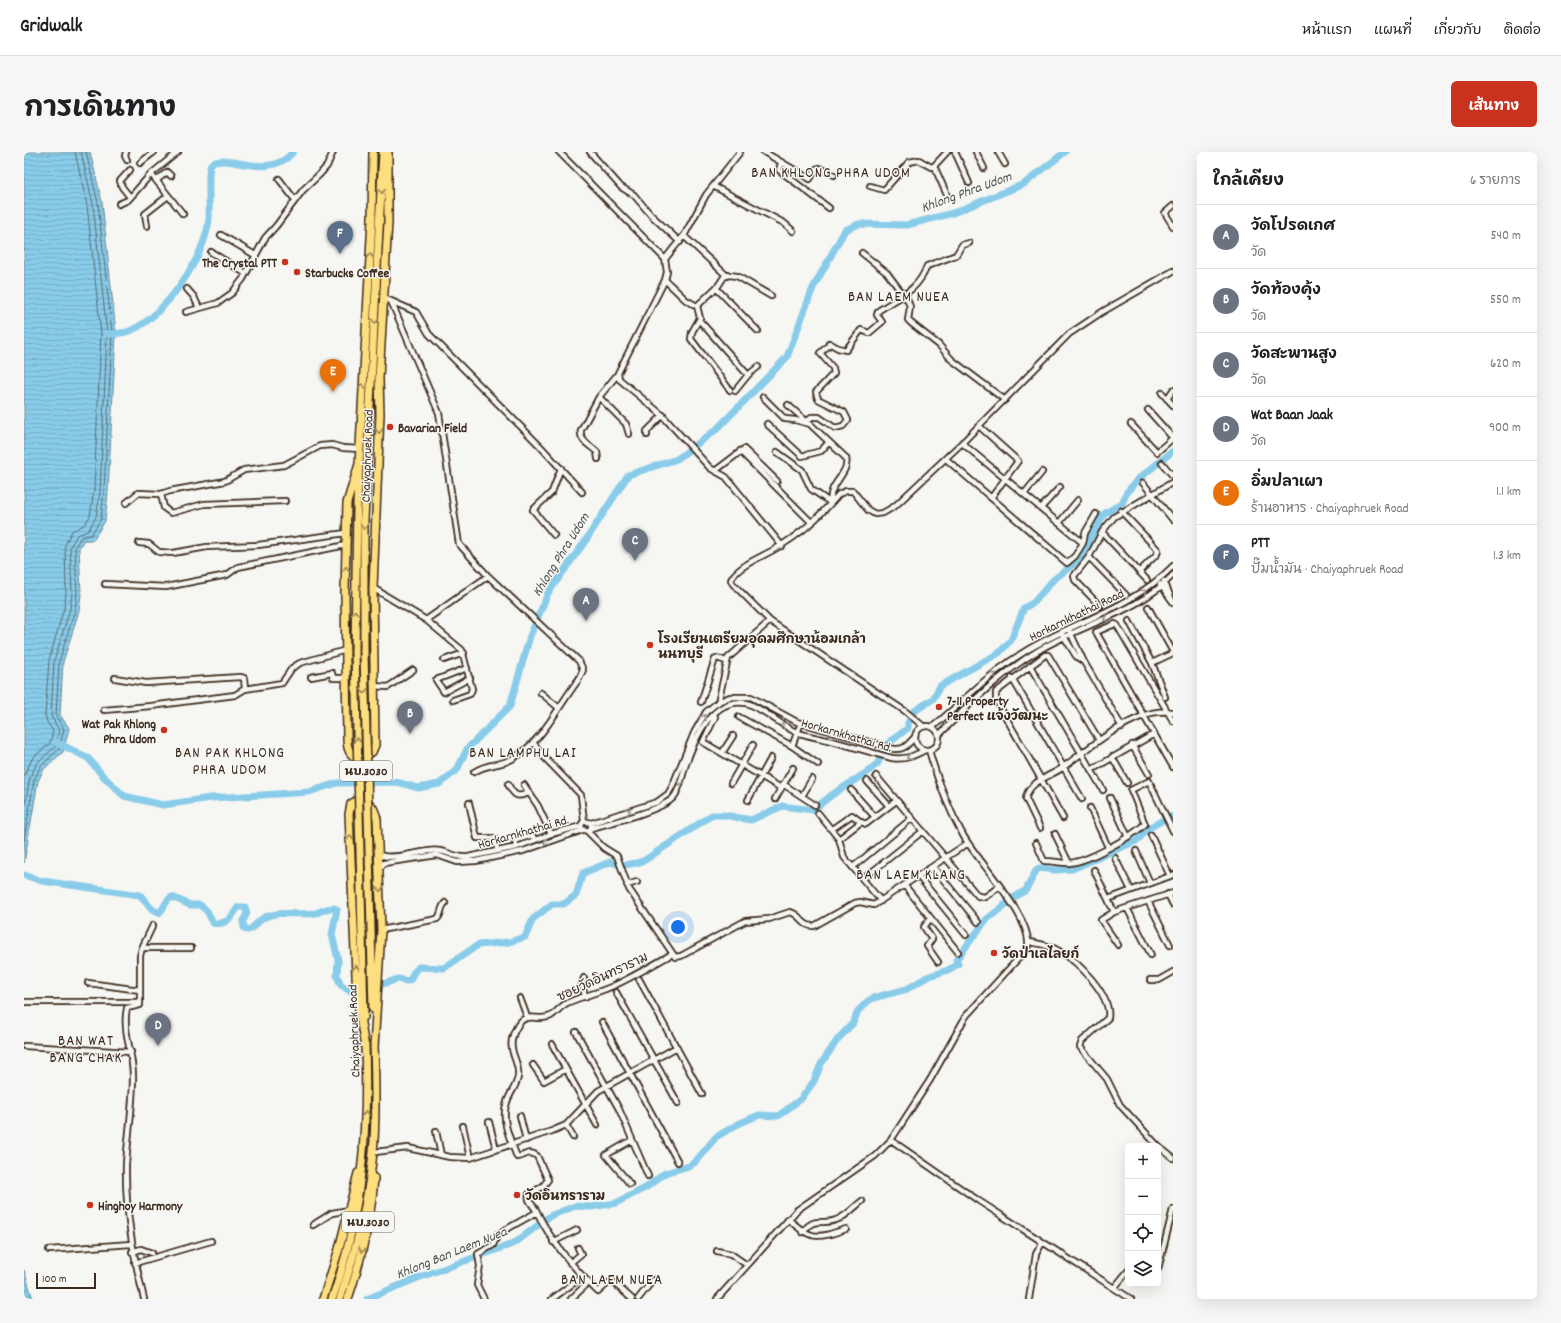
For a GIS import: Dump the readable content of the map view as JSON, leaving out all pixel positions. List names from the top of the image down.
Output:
{
  "streets": {
    "main road": ["Chaiyaphruek Road", "นบ.3030"],
    "street": ["Horkarnkhathai Road", "Horkarnkhathai Rd.", "ซอยวัดอินทราราม"]
  },
  "crossings": [
    ["Horkarnkhathai Road", "Horkarnkhathai Rd."]
  ],
  "districts": [
    "BAN KHLONG PHRA UDOM",
    "BAN LAEM NUEA",
    "BAN PAK KHLONG PHRA UDOM",
    "BAN LAMPHU LAI",
    "BAN LAEM KLANG",
    "BAN WAT BANG CHAK",
    "BAN LAEM NUEA"
  ],
  "water": ["Khlong Phra Udom", "Khlong Ban Laem Nuea"],
  "places": [
    "The Crystal PTT",
    "Starbucks Coffee",
    "Bavarian Field",
    "โรงเรียนเตรียมอุดมศึกษาน้อมเกล้า นนทบุรี",
    "7-11 Property Perfect แจ้งวัฒนะ",
    "Wat Pak Khlong Phra Udom",
    "วัดป่าเลไลยก์",
    "วัดอินทราราม",
    "Hinghoy Harmony"
  ],
  "scale_bar": "100 m",
  "page": {
    "header": "Gridwalk",
    "nav": [
      "หน้าแรก",
      "แผนที่",
      "เกี่ยวกับ",
      "ติดต่อ"
    ],
    "title": "การเดินทาง",
    "buttons": "เส้นทาง",
    "heading": ["ใกล้เคียง", "6 รายการ"],
    "list": [
      {
        "mark": "A",
        "name": "วัดโปรดเกศ",
        "note": "วัด",
        "value": "540 m"
      },
      {
        "mark": "B",
        "name": "วัดท้องคุ้ง",
        "note": "วัด",
        "value": "550 m"
      },
      {
        "mark": "C",
        "name": "วัดสะพานสูง",
        "note": "วัด",
        "value": "620 m"
      },
      {
        "mark": "D",
        "name": "Wat Baan Jaak",
        "note": "วัด",
        "value": "900 m"
      },
      {
        "mark": "E",
        "name": "อิ่มปลาเผา",
        "note": "ร้านอาหาร · Chaiyaphruek Road",
        "value": "1.1 km"
      },
      {
        "mark": "F",
        "name": "PTT",
        "note": "ปั๊มน้ำมัน · Chaiyaphruek Road",
        "value": "1.3 km"
      }
    ],
    "pins": [
      "F",
      "E",
      "C",
      "A",
      "B",
      "D"
    ],
    "map_buttons": ["+", "−"],
    "scale": "100 m"
  }
}
